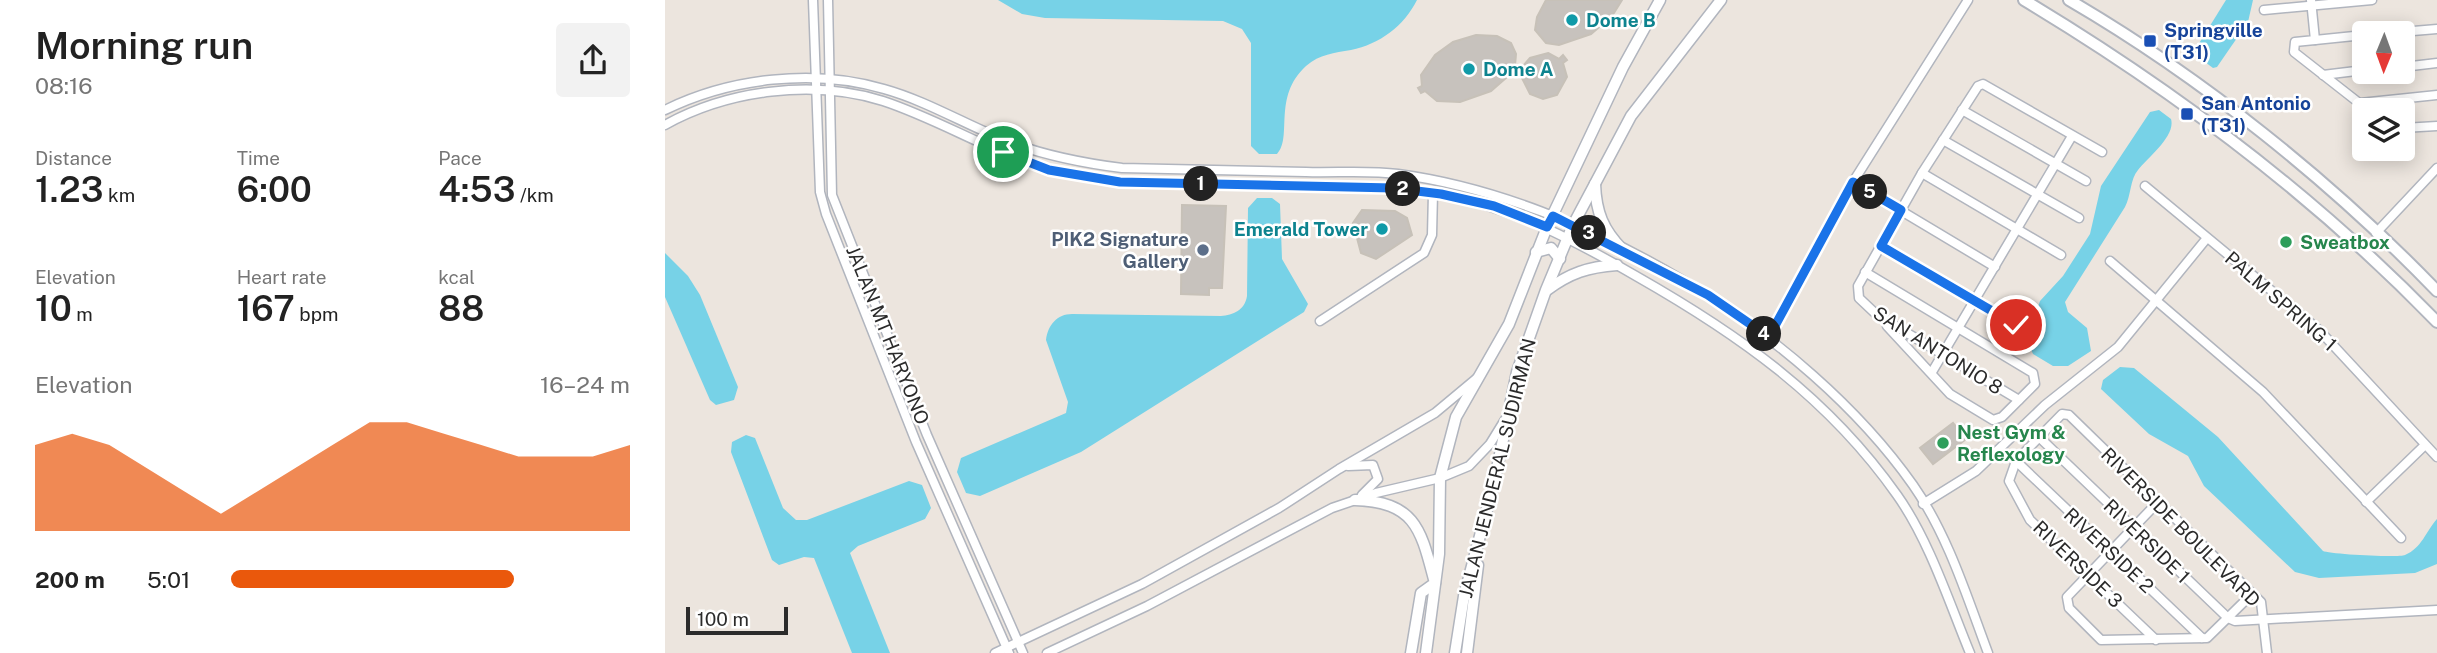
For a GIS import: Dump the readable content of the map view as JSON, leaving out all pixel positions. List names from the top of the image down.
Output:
{
  "streets": {
    "street": [
      "PALM SPRING 1",
      "JALAN MT HARYONO",
      "SAN ANTONIO 8",
      "JALAN JENDERAL SUDIRMAN",
      "RIVERSIDE BOULEVARD",
      "RIVERSIDE 1",
      "RIVERSIDE 2",
      "RIVERSIDE 3"
    ]
  },
  "crossings": [
    ["RIVERSIDE BOULEVARD", "RIVERSIDE 1"],
    ["RIVERSIDE 2", "RIVERSIDE 3"]
  ],
  "places": {
    "other": [
      "Dome B",
      "Dome A",
      "Emerald Tower",
      "Sweatbox",
      "PIK2 Signature Gallery",
      "Nest Gym & Reflexology"
    ],
    "transit": ["Springville (T31)", "San Antonio (T31)"]
  },
  "scale_bar": "100 m",
  "north": "bottom",
  "page": {
    "heading": ["Morning run", "08:16"],
    "stats": [
      ["Distance", "1.23 km"],
      ["Time", "6:00"],
      ["Pace", "4:53 /km"],
      ["Elevation", "10 m"],
      ["Heart rate", "167 bpm"],
      ["kcal", "88"]
    ],
    "pins": [
      "1",
      "2",
      "5",
      "3",
      "4"
    ],
    "chart": ["Elevation", "16–24 m"],
    "list": [
      {
        "name": "200 m",
        "note": "5:01"
      }
    ],
    "scale": "100 m"
  }
}
